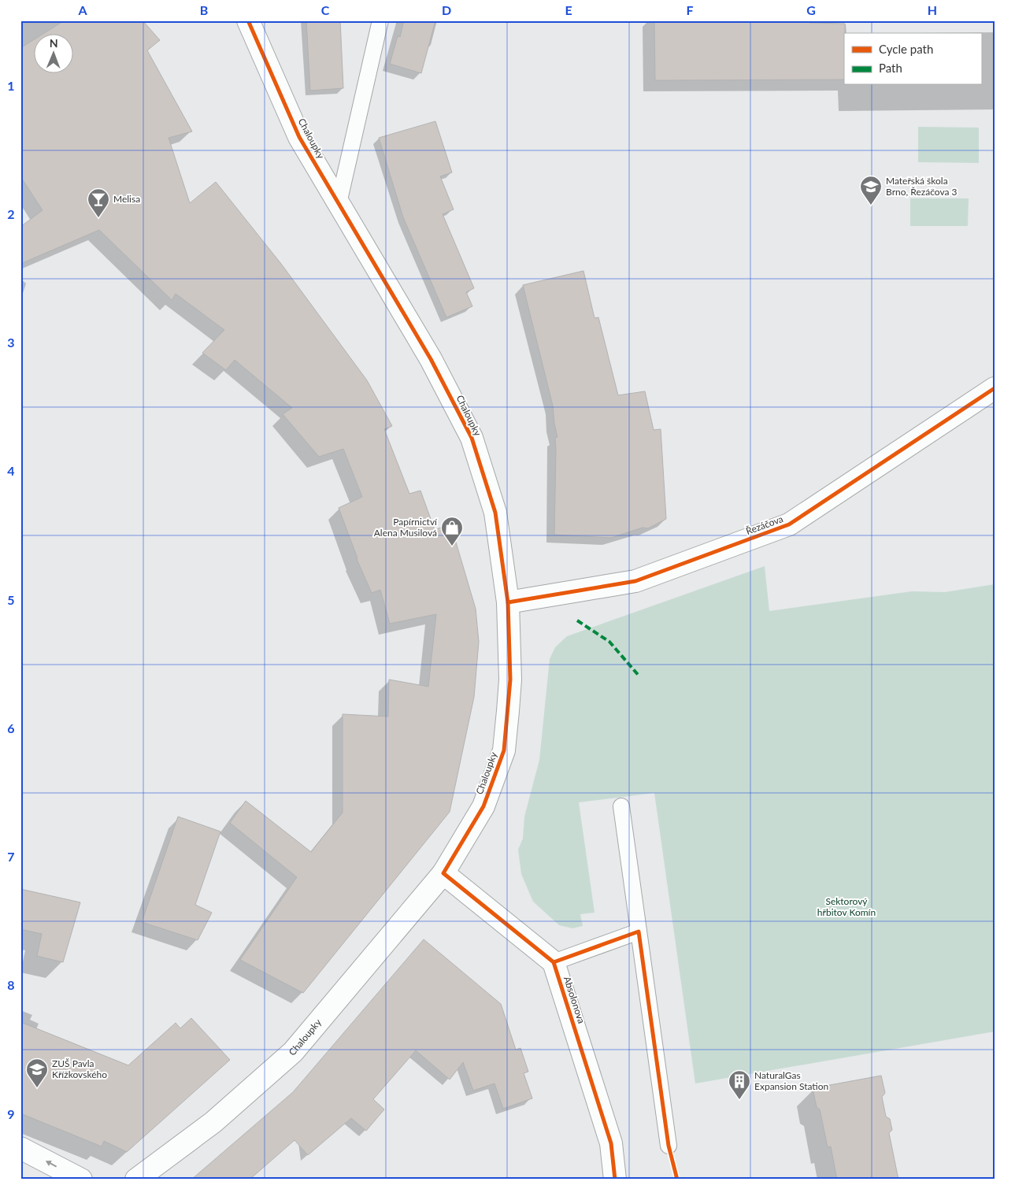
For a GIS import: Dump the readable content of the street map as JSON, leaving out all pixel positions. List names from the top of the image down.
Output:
{
  "streets": {
    "street": ["Chaloupky", "Řezáčova", "Absolonova"]
  },
  "crossings": [
    ["Chaloupky", "Řezáčova"]
  ],
  "parks": ["Sektorový hřbitov Komín"],
  "places": {
    "school or university": ["Mateřská škola Brno, Řezáčova 3", "ZUŠ Pavla Křížkovského"],
    "bar": ["Melisa"],
    "shop": ["Papírnictví Alena Musilová"],
    "building": ["NaturalGas Expansion Station"]
  },
  "legend": ["Cycle path", "Path"],
  "north": "top",
  "grid": {
    "columns": [
      "A",
      "B",
      "C",
      "D",
      "E",
      "F",
      "G",
      "H"
    ],
    "rows": [
      "1",
      "2",
      "3",
      "4",
      "5",
      "6",
      "7",
      "8",
      "9"
    ]
  }
}
